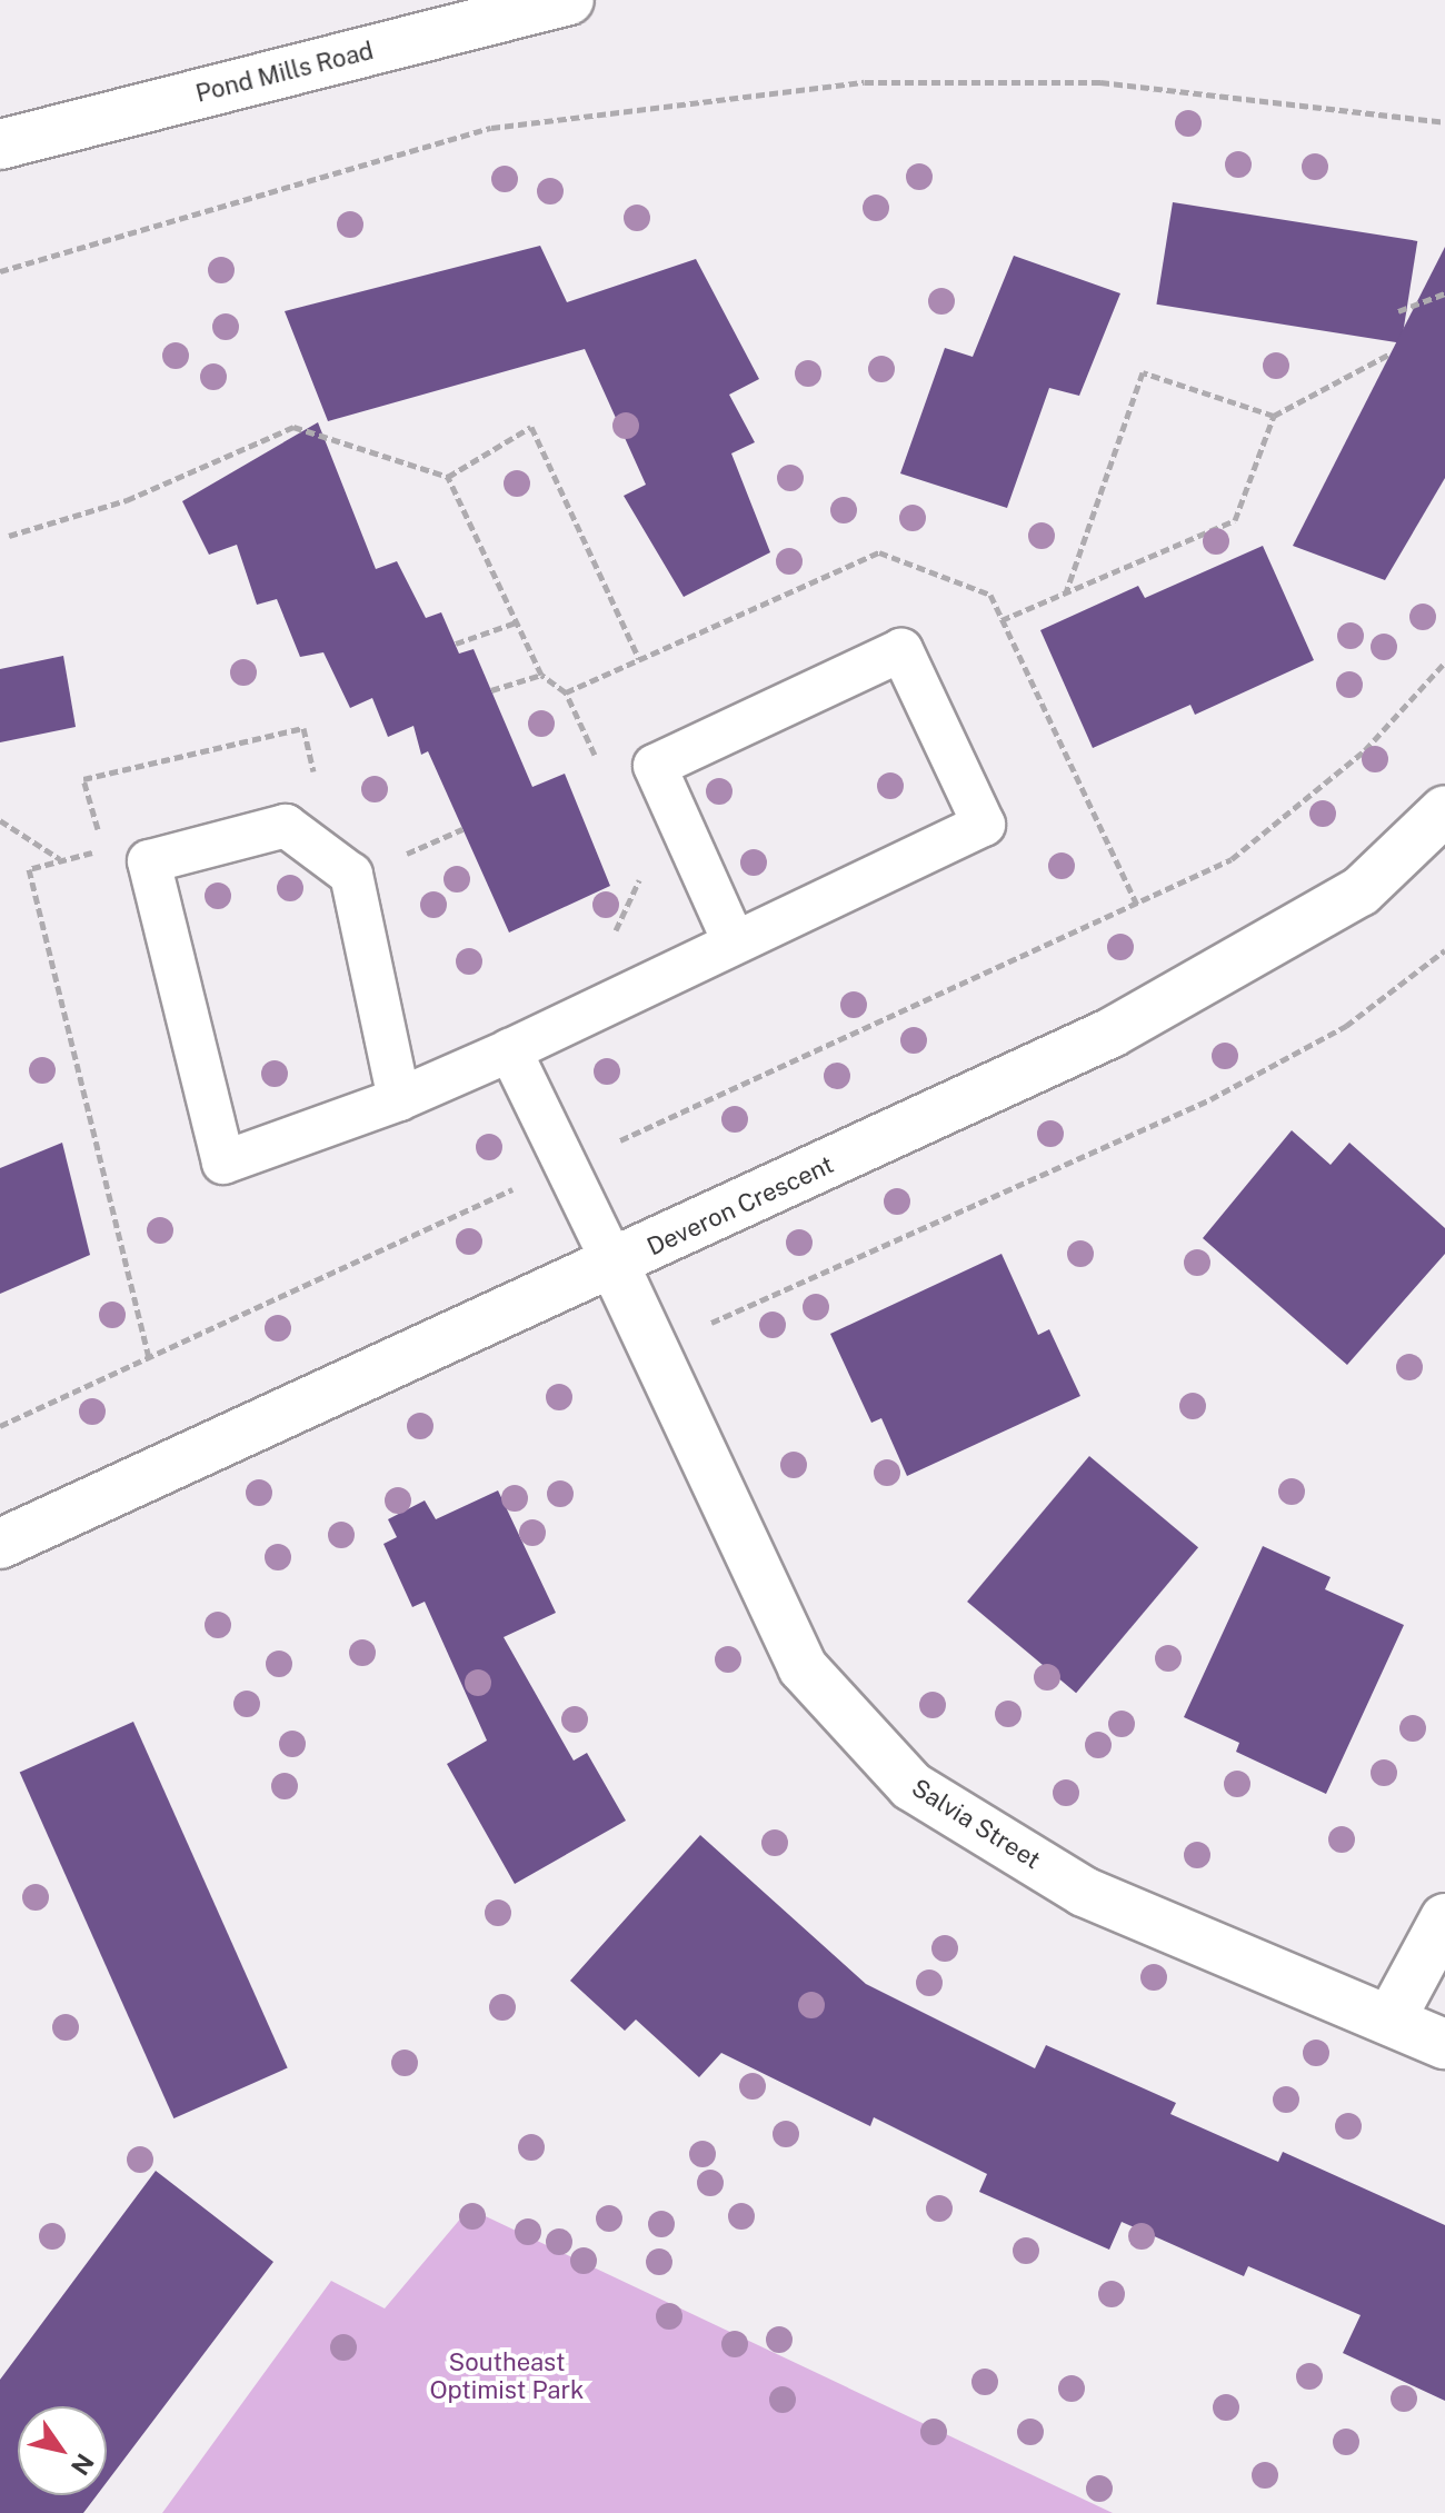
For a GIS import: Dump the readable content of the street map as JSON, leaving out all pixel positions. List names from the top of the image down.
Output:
{
  "streets": {
    "street": ["Pond Mills Road", "Deveron Crescent", "Salvia Street"]
  },
  "crossings": [
    ["Deveron Crescent", "Salvia Street"]
  ],
  "parks": ["Southeast Optimist Park"],
  "north": "bottom right"
}
